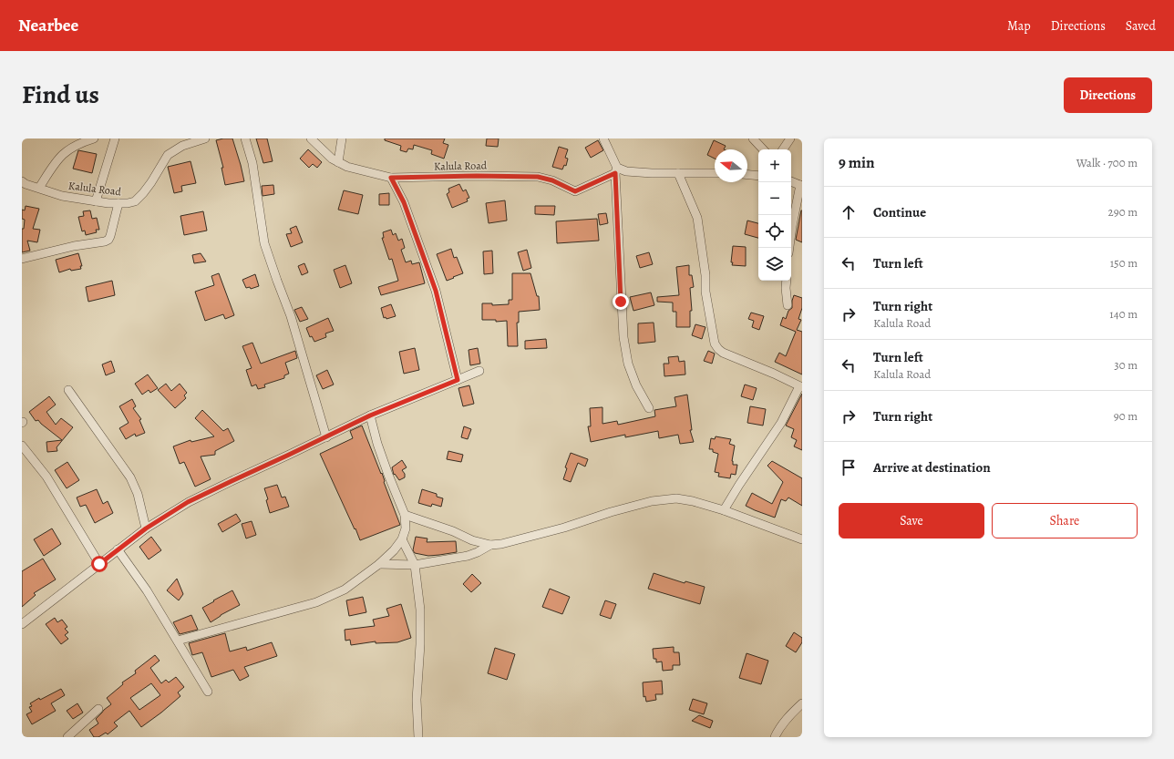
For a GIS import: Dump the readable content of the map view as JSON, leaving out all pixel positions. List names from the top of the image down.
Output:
{
  "streets": {
    "street": ["Kalula Road"]
  },
  "north": "left",
  "page": {
    "header": "Nearbee",
    "nav": ["Map", "Directions", "Saved"],
    "title": "Find us",
    "buttons": [
      "Directions",
      ["Save", "Share"]
    ],
    "heading": ["9 min", "Walk · 700 m"],
    "map_buttons": ["+", "−"],
    "list": [
      ["Continue", "290 m"],
      ["Turn left", "150 m"],
      ["Turn right", "Kalula Road", "140 m"],
      ["Turn left", "Kalula Road", "30 m"],
      ["Turn right", "90 m"],
      "Arrive at destination"
    ]
  }
}
